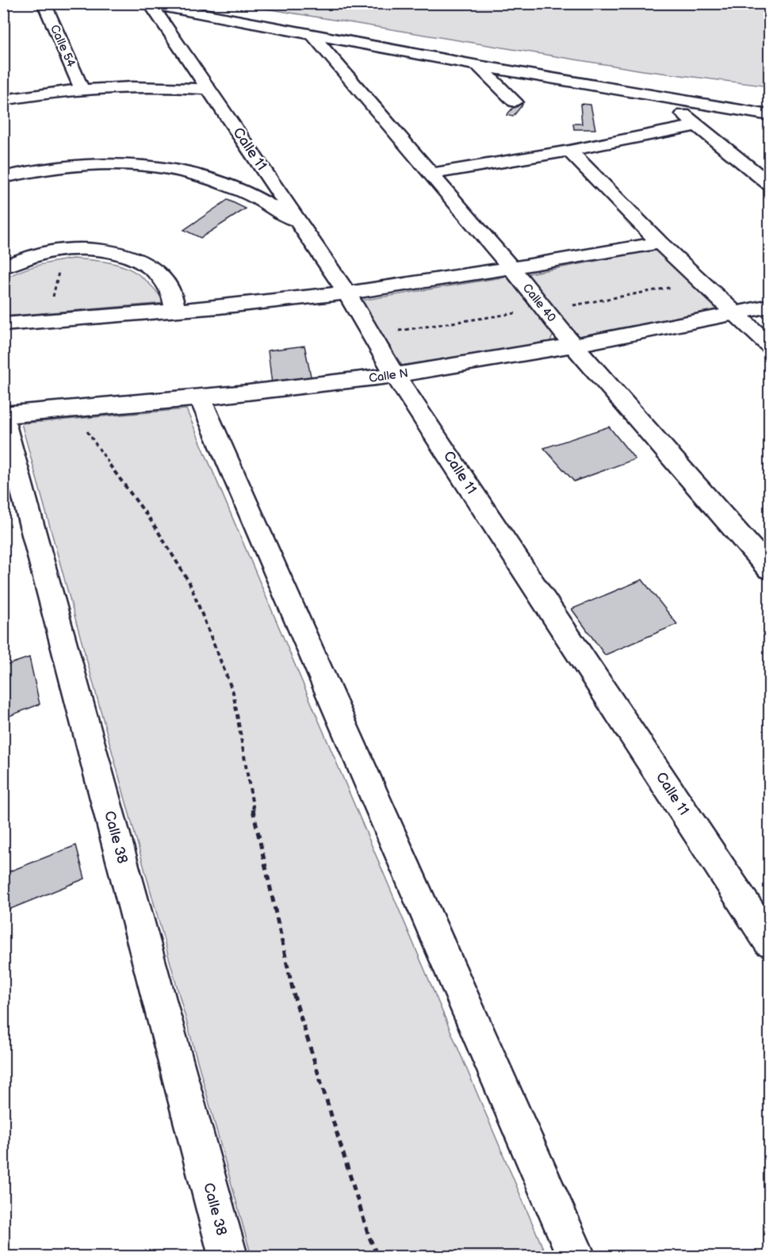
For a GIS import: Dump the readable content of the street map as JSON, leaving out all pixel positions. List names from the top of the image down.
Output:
{
  "streets": {
    "street": [
      "Calle 54",
      "Calle 11",
      "Calle 40",
      "Calle N",
      "Calle 38"
    ]
  },
  "crossings": [
    ["Calle 11", "Calle N"],
    ["Calle 40", "Calle N"],
    ["Calle N", "Calle 38"]
  ]
}
